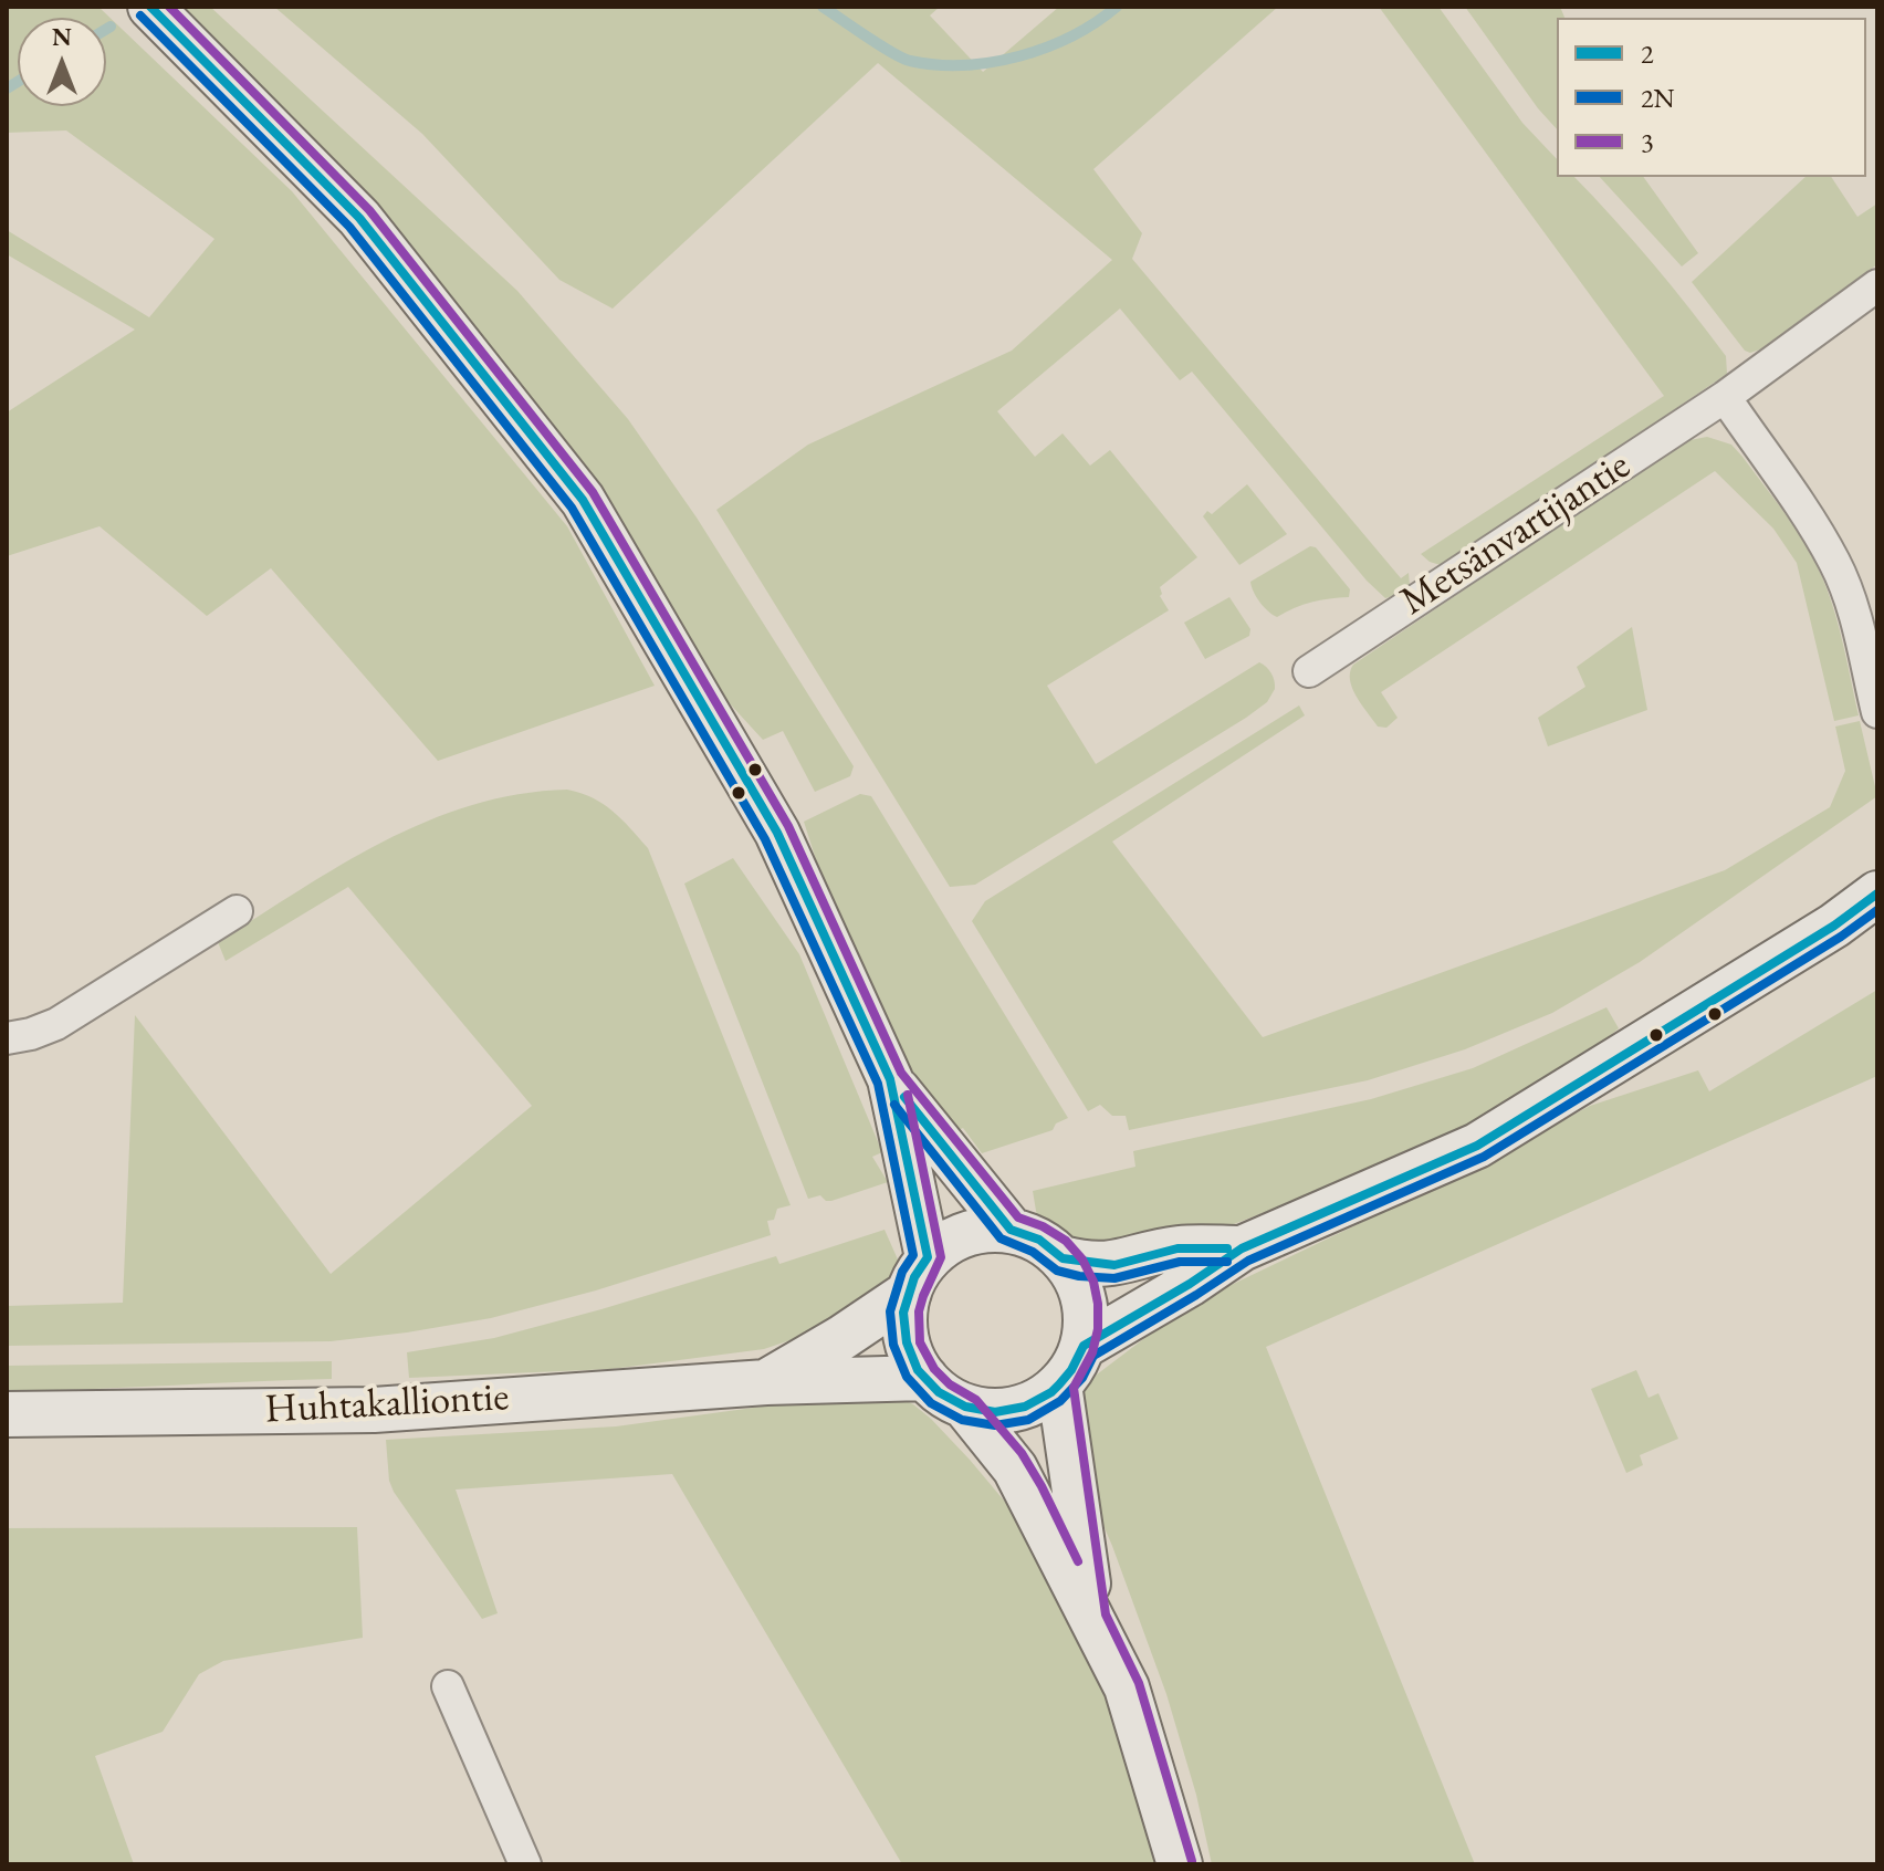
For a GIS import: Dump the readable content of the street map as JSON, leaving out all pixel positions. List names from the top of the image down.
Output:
{
  "streets": {
    "street": ["Metsänvartijantie", "Huhtakalliontie"]
  },
  "lines": ["transit line 2", "transit line 3", "transit line 2N"],
  "legend": ["2", "2N", "3"],
  "north": "top"
}
